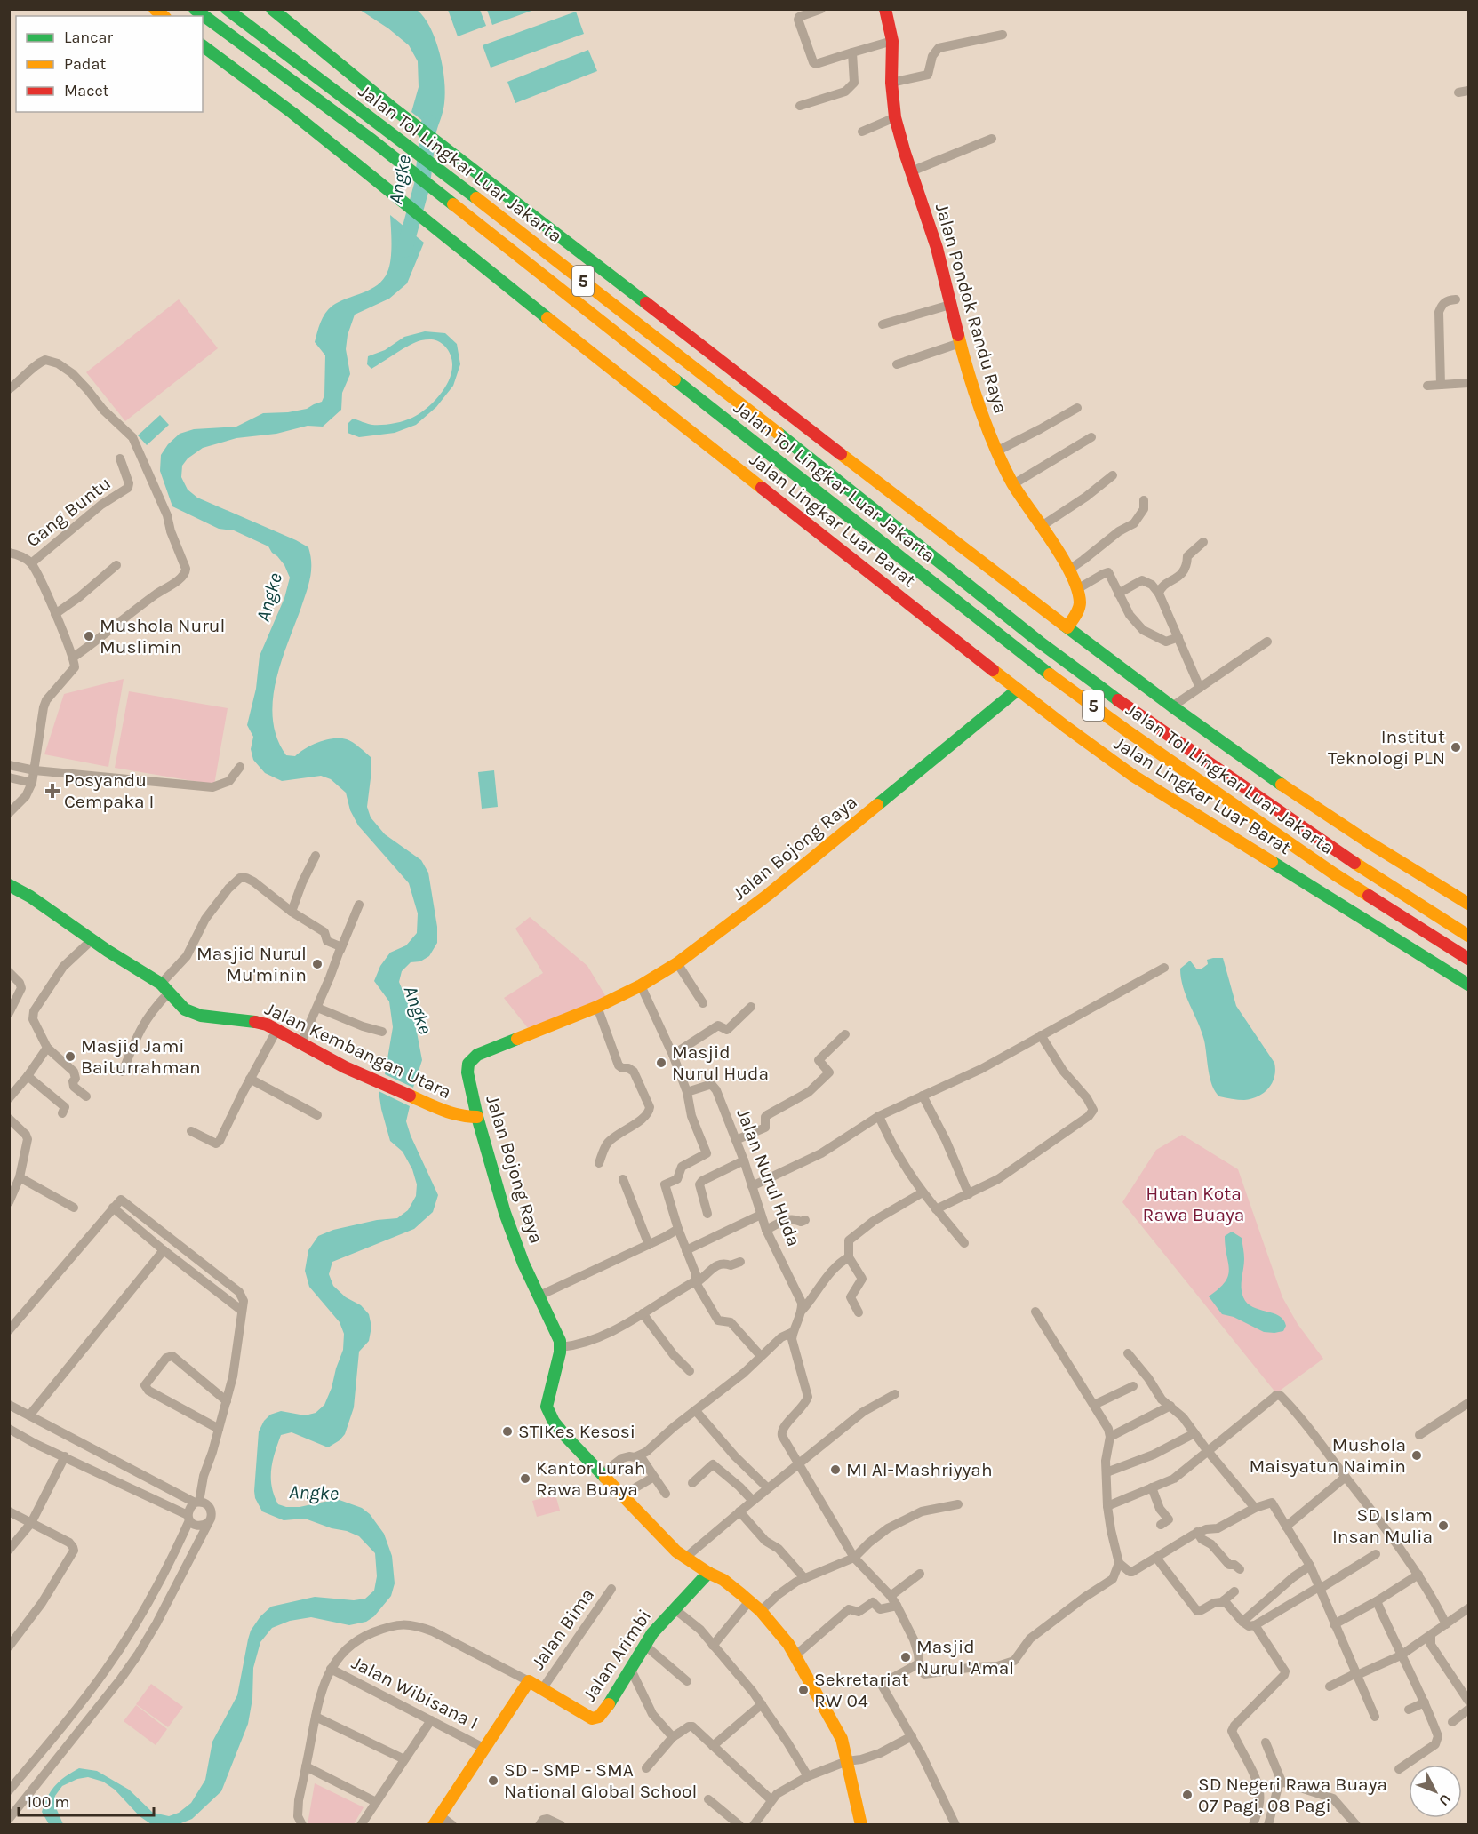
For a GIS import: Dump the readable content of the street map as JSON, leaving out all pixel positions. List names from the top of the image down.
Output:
{
  "streets": {
    "main road": [
      "Jalan Tol Lingkar Luar Jakarta",
      "5",
      "Jalan Pondok Randu Raya",
      "Jalan Lingkar Luar Barat",
      "Jalan Bojong Raya",
      "Jalan Kembangan Utara",
      "Jalan Arimbi"
    ],
    "street": [
      "Gang Buntu",
      "Jalan Nurul Huda",
      "Jalan Bima",
      "Jalan Wibisana I"
    ]
  },
  "crossings": [
    ["Jalan Lingkar Luar Barat", "Jalan Bojong Raya"],
    ["Jalan Bojong Raya", "Jalan Kembangan Utara"],
    ["Jalan Bima", "Jalan Arimbi"]
  ],
  "water": ["Angke"],
  "parks": ["Hutan Kota Rawa Buaya"],
  "places": {
    "other": [
      "Mushola Nurul Muslimin",
      "Institut Teknologi PLN",
      "Masjid Nurul Mu'minin",
      "Masjid Jami Baiturrahman",
      "Masjid Nurul Huda",
      "STIKes Kesosi",
      "Mushola Maisyatun Naimin",
      "MI Al-Mashriyyah",
      "Kantor Lurah Rawa Buaya",
      "SD Islam Insan Mulia",
      "Masjid Nurul 'Amal",
      "Sekretariat RW 04",
      "SD - SMP - SMA National Global School",
      "SD Negeri Rawa Buaya 07 Pagi, 08 Pagi"
    ],
    "health": ["Posyandu Cempaka I"]
  },
  "legend": ["Lancar", "Padat", "Macet"],
  "scale_bar": "100 m",
  "north": "bottom right"
}
